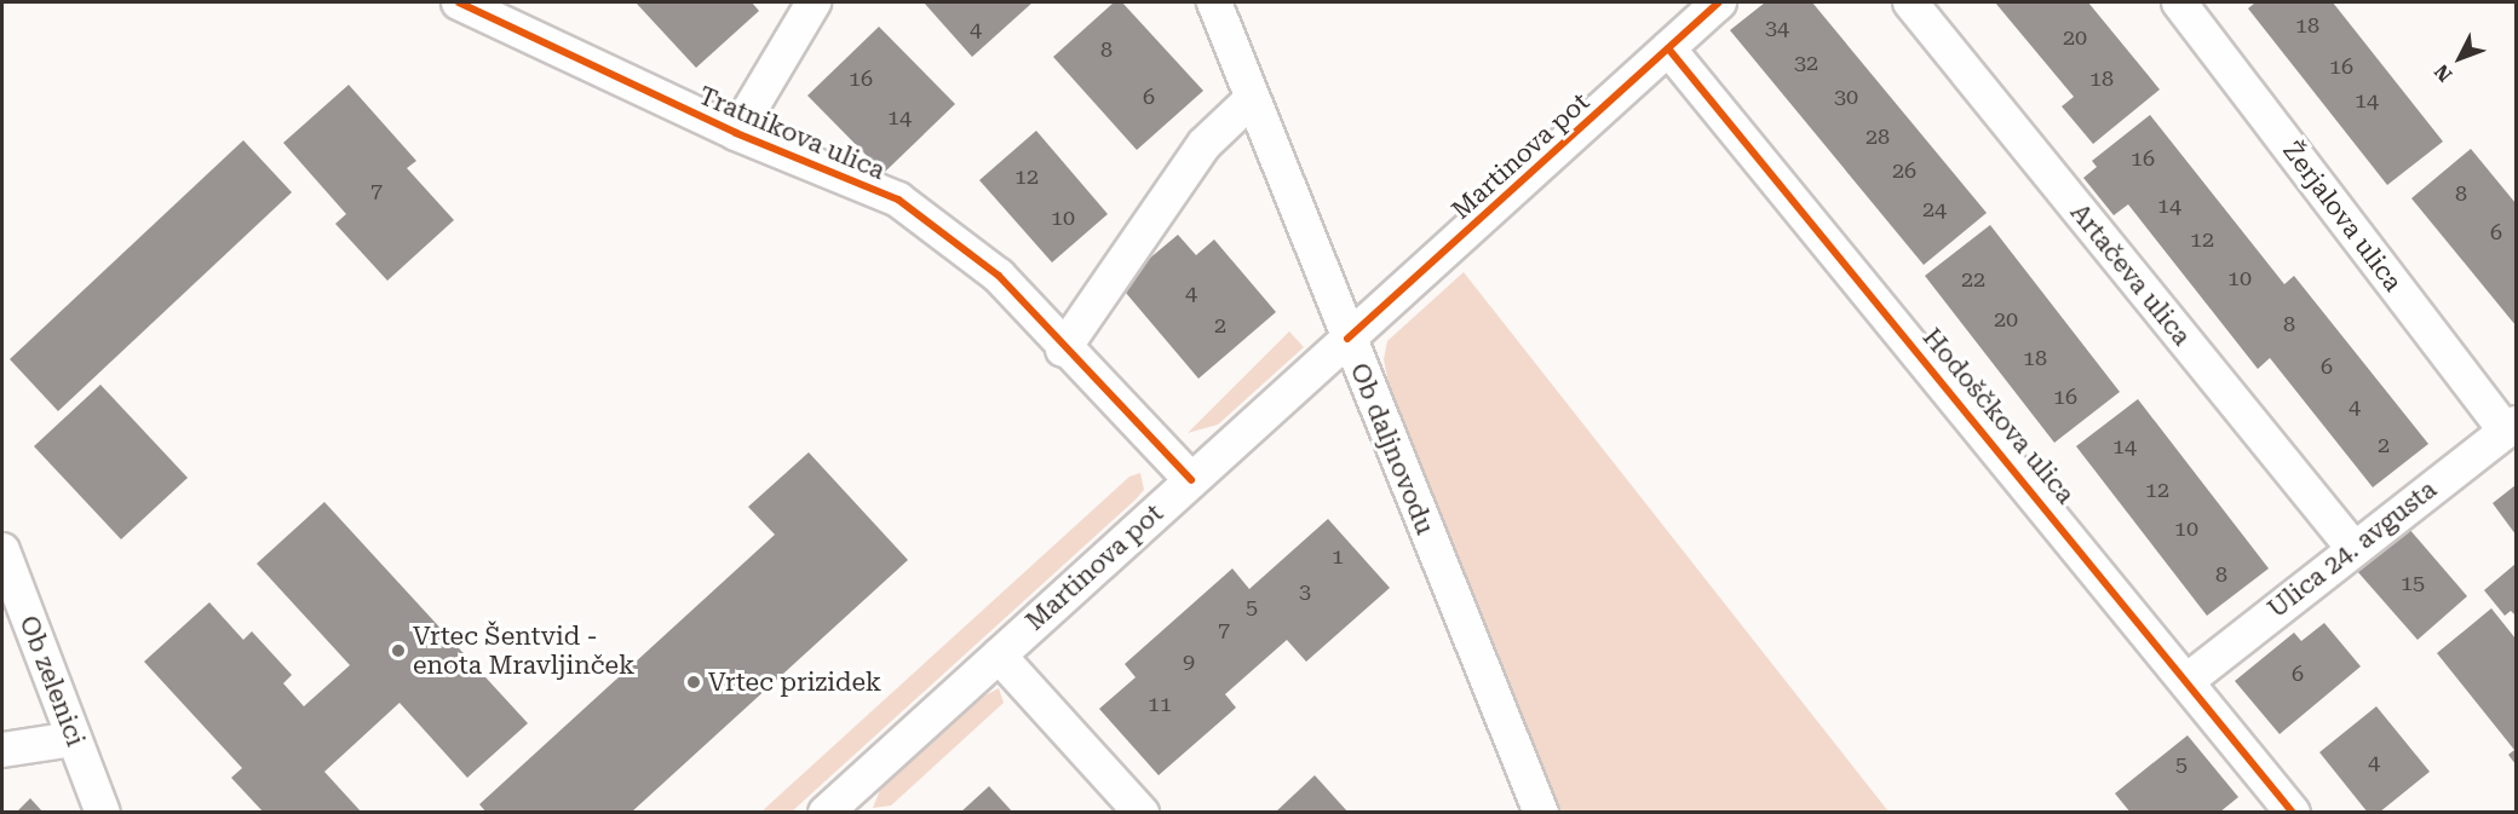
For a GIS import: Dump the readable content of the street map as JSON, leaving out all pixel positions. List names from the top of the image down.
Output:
{
  "streets": {
    "street": [
      "Tratnikova ulica",
      "Martinova pot",
      "Žerjalova ulica",
      "Artačeva ulica",
      "Hodoščkova ulica",
      "Ob daljnovodu",
      "Ulica 24. avgusta",
      "Ob zelenici"
    ]
  },
  "crossings": [
    ["Tratnikova ulica", "Martinova pot"],
    ["Martinova pot", "Hodoščkova ulica"],
    ["Martinova pot", "Ob daljnovodu"],
    ["Žerjalova ulica", "Ulica 24. avgusta"],
    ["Artačeva ulica", "Ulica 24. avgusta"],
    ["Hodoščkova ulica", "Ulica 24. avgusta"]
  ],
  "places": ["Vrtec Šentvid - enota Mravljinček", "Vrtec prizidek"],
  "house_numbers": [
    "18",
    "34",
    "4",
    "20",
    "8",
    "32",
    "16",
    "16",
    "18",
    "6",
    "30",
    "14",
    "14",
    "28",
    "16",
    "26",
    "12",
    "7",
    "8",
    "14",
    "24",
    "10",
    "6",
    "12",
    "10",
    "22",
    "4",
    "20",
    "8",
    "2",
    "18",
    "6",
    "16",
    "4",
    "2",
    "14",
    "12",
    "10",
    "1",
    "8",
    "15",
    "3",
    "5",
    "7",
    "9",
    "6",
    "11",
    "4",
    "5"
  ],
  "north": "bottom left"
}
